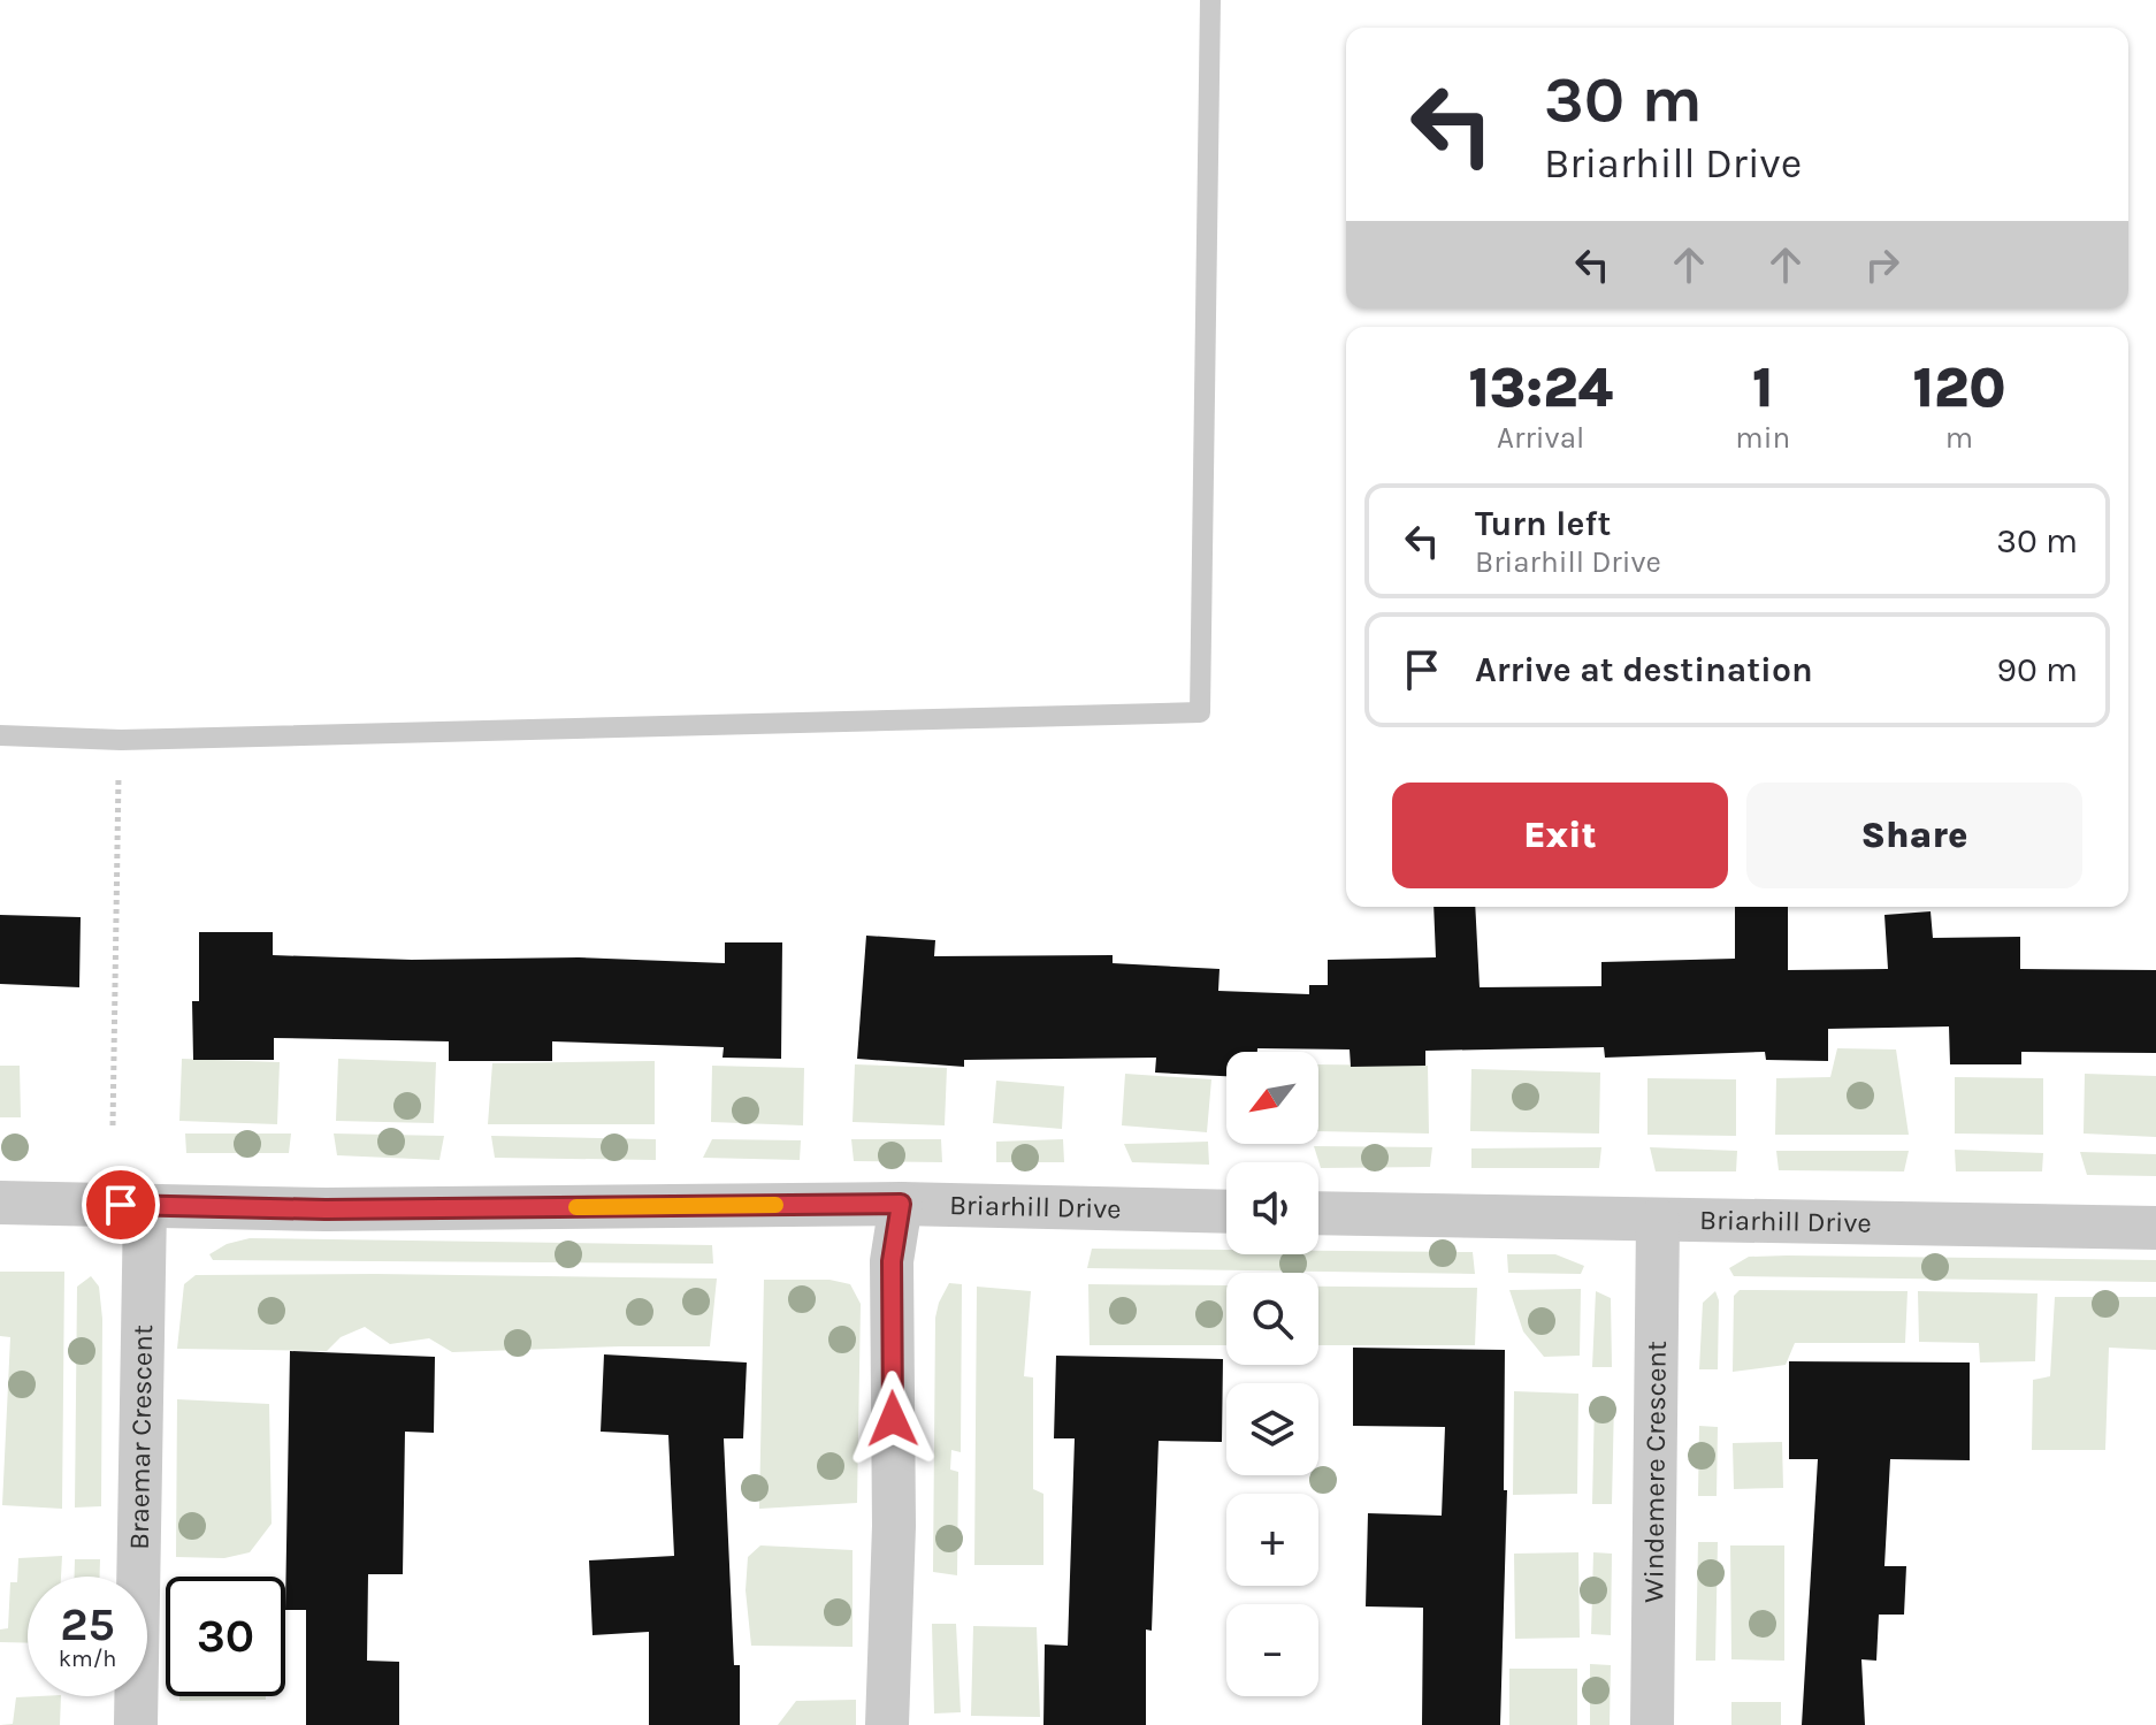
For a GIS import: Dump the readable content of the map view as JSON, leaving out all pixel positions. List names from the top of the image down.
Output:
{
  "streets": {
    "street": ["Briarhill Drive", "Braemar Crescent", "Windemere Crescent"]
  },
  "crossings": [
    ["Briarhill Drive", "Braemar Crescent"],
    ["Briarhill Drive", "Windemere Crescent"]
  ],
  "north": "bottom left",
  "page": {
    "turn": ["30 m", "Briarhill Drive"],
    "eta": [
      "13:24",
      "Arrival",
      "1",
      "min",
      "120",
      "m"
    ],
    "list": [
      {
        "name": "Turn left",
        "note": "Briarhill Drive",
        "value": "30 m"
      },
      {
        "name": "Arrive at destination",
        "value": "90 m"
      }
    ],
    "buttons": ["Exit", "Share"],
    "map_buttons": ["+", "−"],
    "speed": "25 km/h",
    "limit": "30"
  }
}
